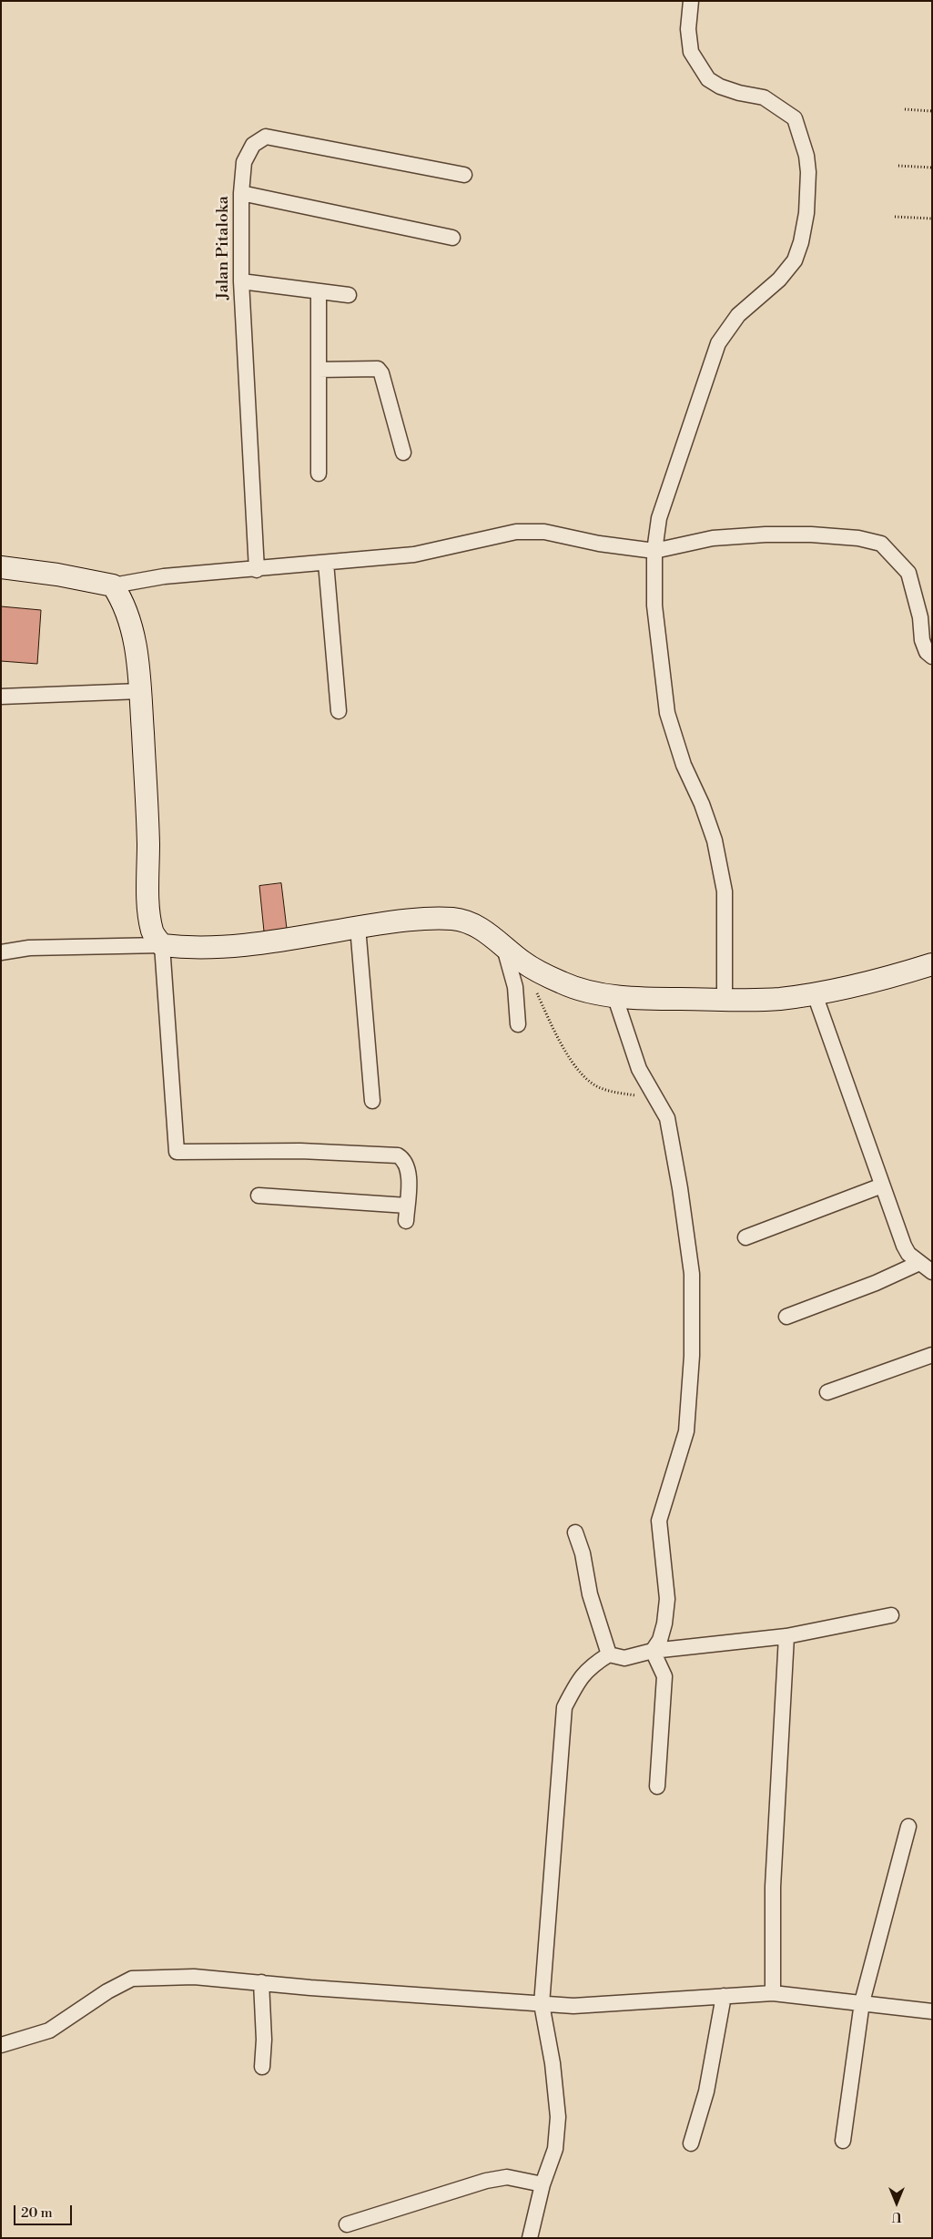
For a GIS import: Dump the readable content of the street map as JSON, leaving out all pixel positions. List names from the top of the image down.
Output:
{
  "streets": {
    "street": ["Jalan Pitaloka"]
  },
  "scale_bar": "20 m",
  "north": "bottom"
}
